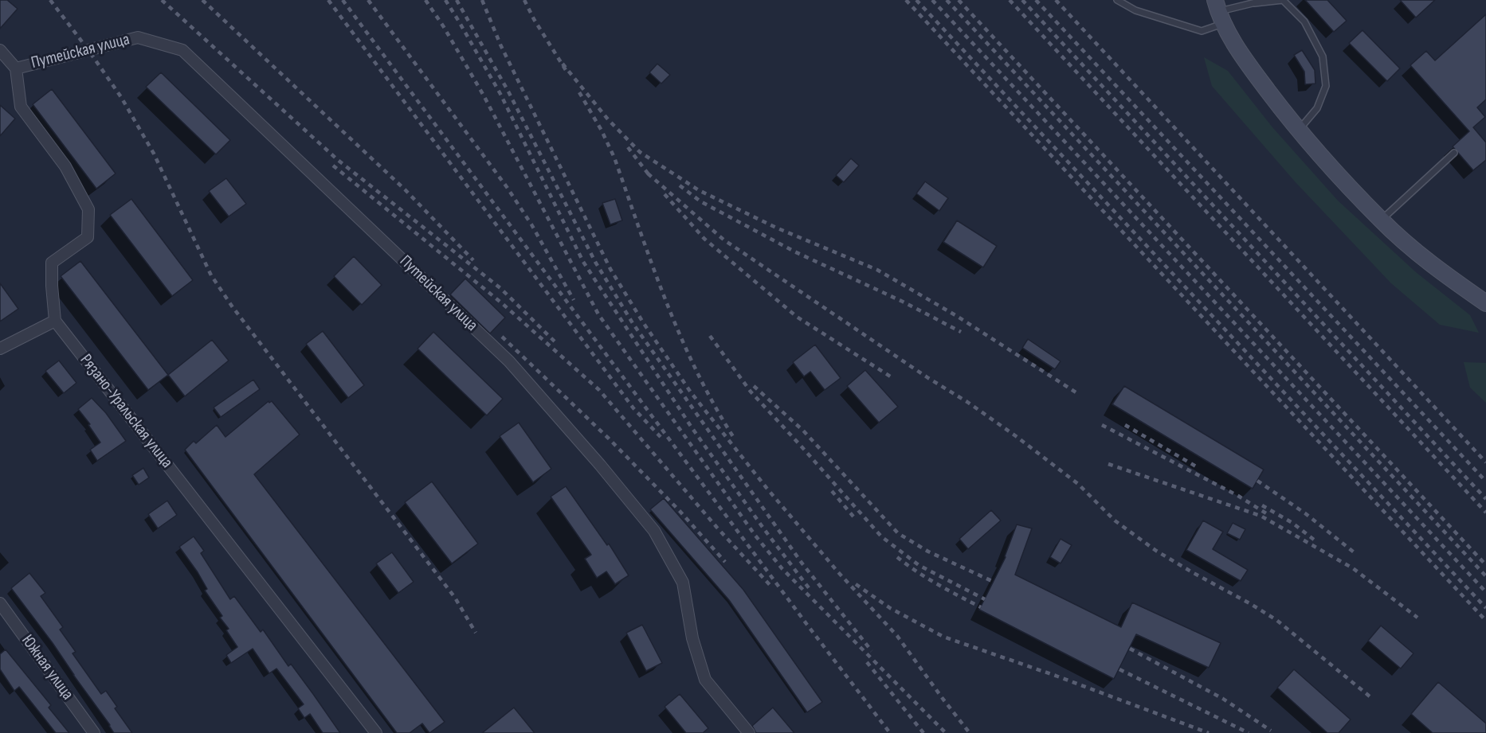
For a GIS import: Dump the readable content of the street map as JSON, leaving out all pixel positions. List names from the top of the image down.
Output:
{
  "streets": {
    "street": ["Путейская улица", "Рязано-Уральская улица", "Южная улица"]
  }
}
